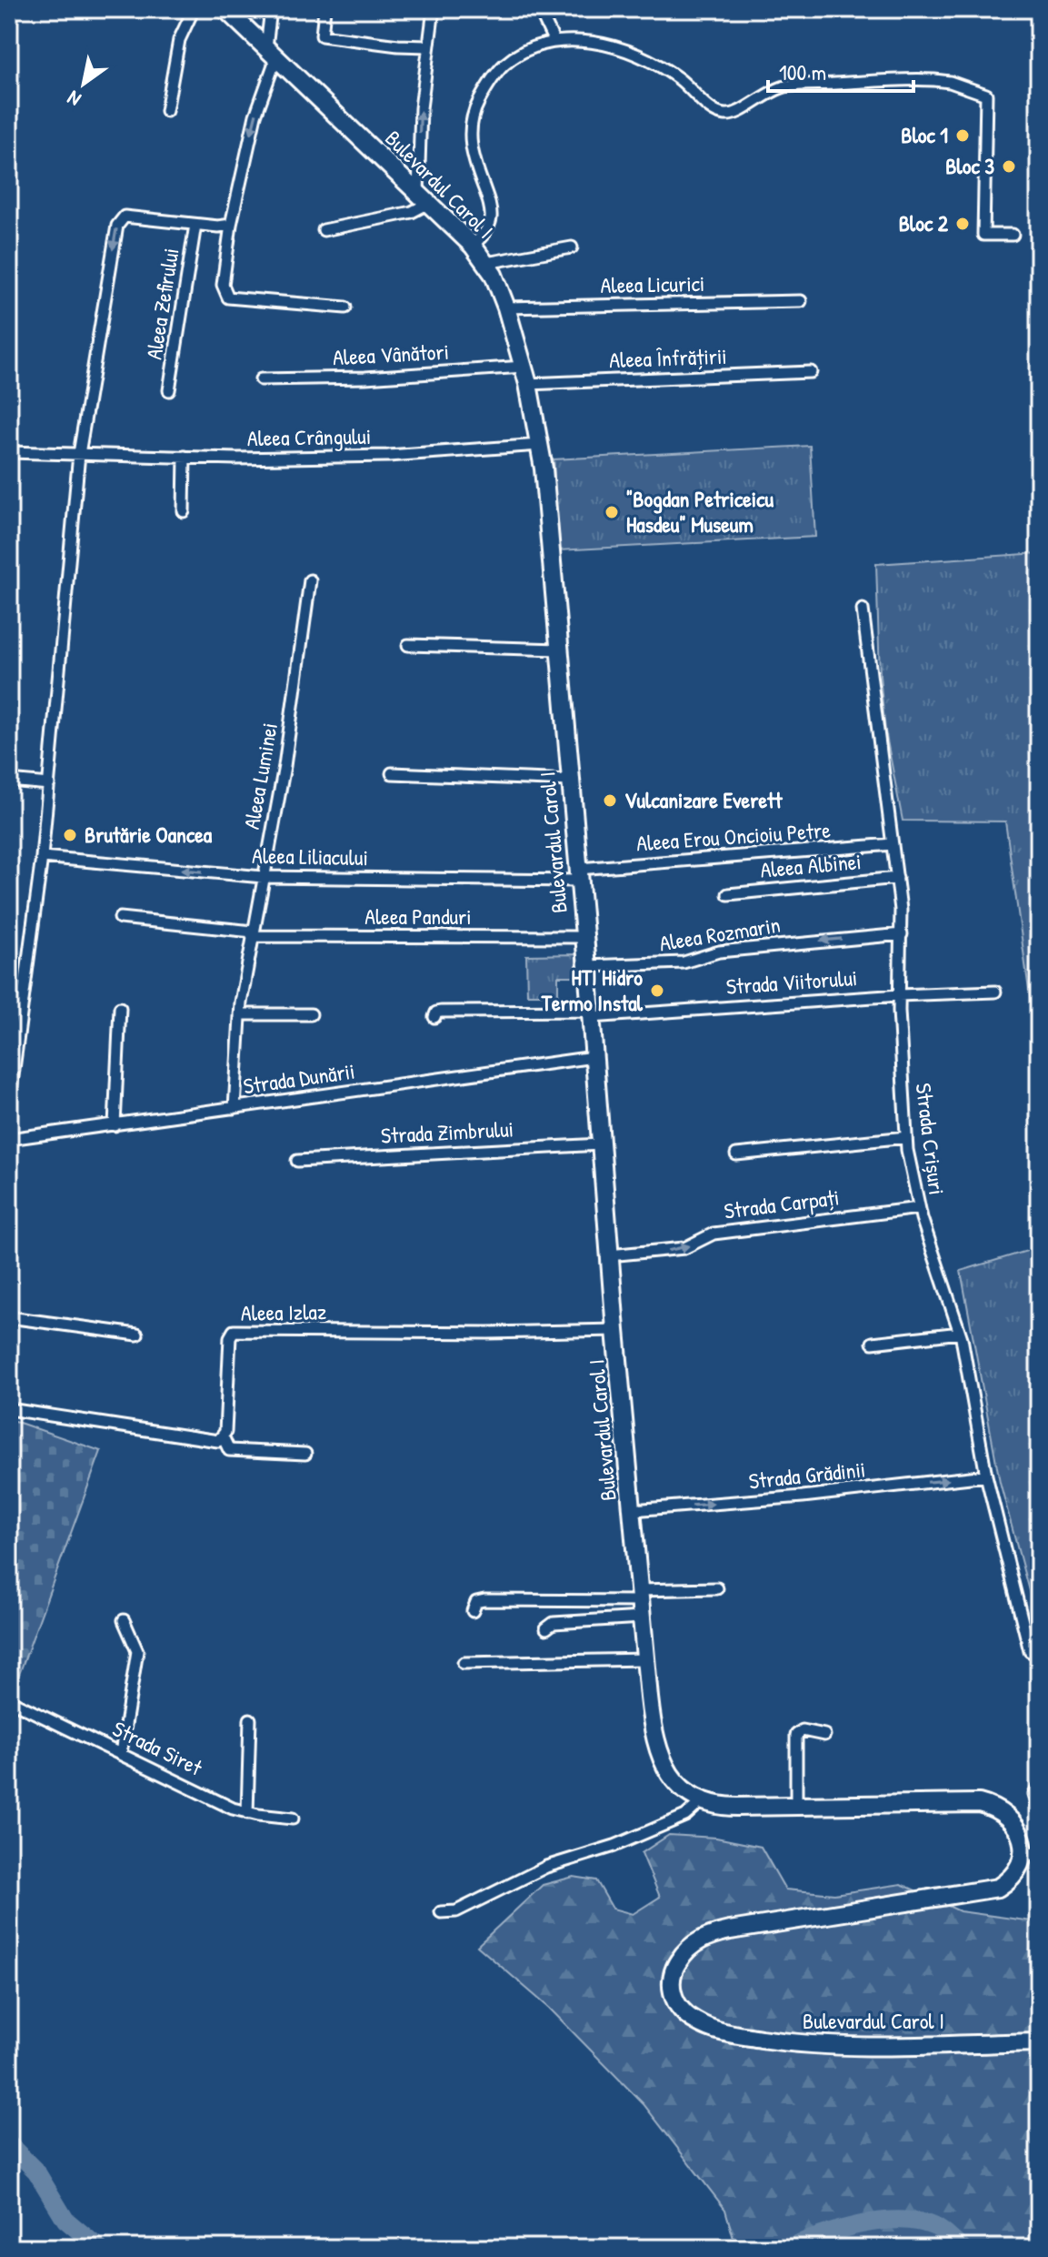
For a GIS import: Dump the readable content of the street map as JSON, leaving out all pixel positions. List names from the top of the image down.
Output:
{
  "streets": {
    "main road": ["Bulevardul Carol I"],
    "street": [
      "Aleea Licurici",
      "Aleea Zefirului",
      "Aleea Vânători",
      "Aleea Înfrățirii",
      "Aleea Crângului",
      "Aleea Luminei",
      "Aleea Erou Oncioiu Petre",
      "Aleea Liliacului",
      "Aleea Albinei",
      "Aleea Panduri",
      "Aleea Rozmarin",
      "Strada Viitorului",
      "Strada Dunării",
      "Strada Zimbrului",
      "Strada Crișuri",
      "Strada Carpați",
      "Aleea Izlaz",
      "Strada Grădinii",
      "Strada Siret"
    ]
  },
  "crossings": [
    ["Bulevardul Carol I", "Aleea Licurici"],
    ["Bulevardul Carol I", "Aleea Vânători"],
    ["Bulevardul Carol I", "Aleea Înfrățirii"],
    ["Bulevardul Carol I", "Aleea Crângului"],
    ["Bulevardul Carol I", "Aleea Erou Oncioiu Petre"],
    ["Bulevardul Carol I", "Aleea Liliacului"],
    ["Bulevardul Carol I", "Aleea Panduri"],
    ["Bulevardul Carol I", "Aleea Rozmarin"],
    ["Bulevardul Carol I", "Strada Viitorului"],
    ["Bulevardul Carol I", "Strada Dunării"],
    ["Bulevardul Carol I", "Strada Zimbrului"],
    ["Bulevardul Carol I", "Strada Carpați"],
    ["Bulevardul Carol I", "Aleea Izlaz"],
    ["Bulevardul Carol I", "Strada Grădinii"],
    ["Aleea Luminei", "Aleea Liliacului"],
    ["Aleea Luminei", "Aleea Panduri"],
    ["Aleea Luminei", "Strada Dunării"],
    ["Aleea Erou Oncioiu Petre", "Aleea Liliacului"],
    ["Aleea Erou Oncioiu Petre", "Strada Crișuri"],
    ["Aleea Albinei", "Strada Crișuri"],
    ["Aleea Rozmarin", "Strada Crișuri"],
    ["Strada Viitorului", "Strada Crișuri"],
    ["Strada Crișuri", "Strada Carpați"],
    ["Strada Crișuri", "Strada Grădinii"]
  ],
  "one_way": ["Aleea Liliacului", "Aleea Rozmarin", "Strada Grădinii"],
  "places": [
    "Bloc 1",
    "Bloc 3",
    "Bloc 2",
    "\"Bogdan Petriceicu Hasdeu\" Museum",
    "Vulcanizare Everett",
    "Brutărie Oancea",
    "HTI Hidro Termo Instal"
  ],
  "scale_bar": "100 m",
  "north": "bottom left"
}
